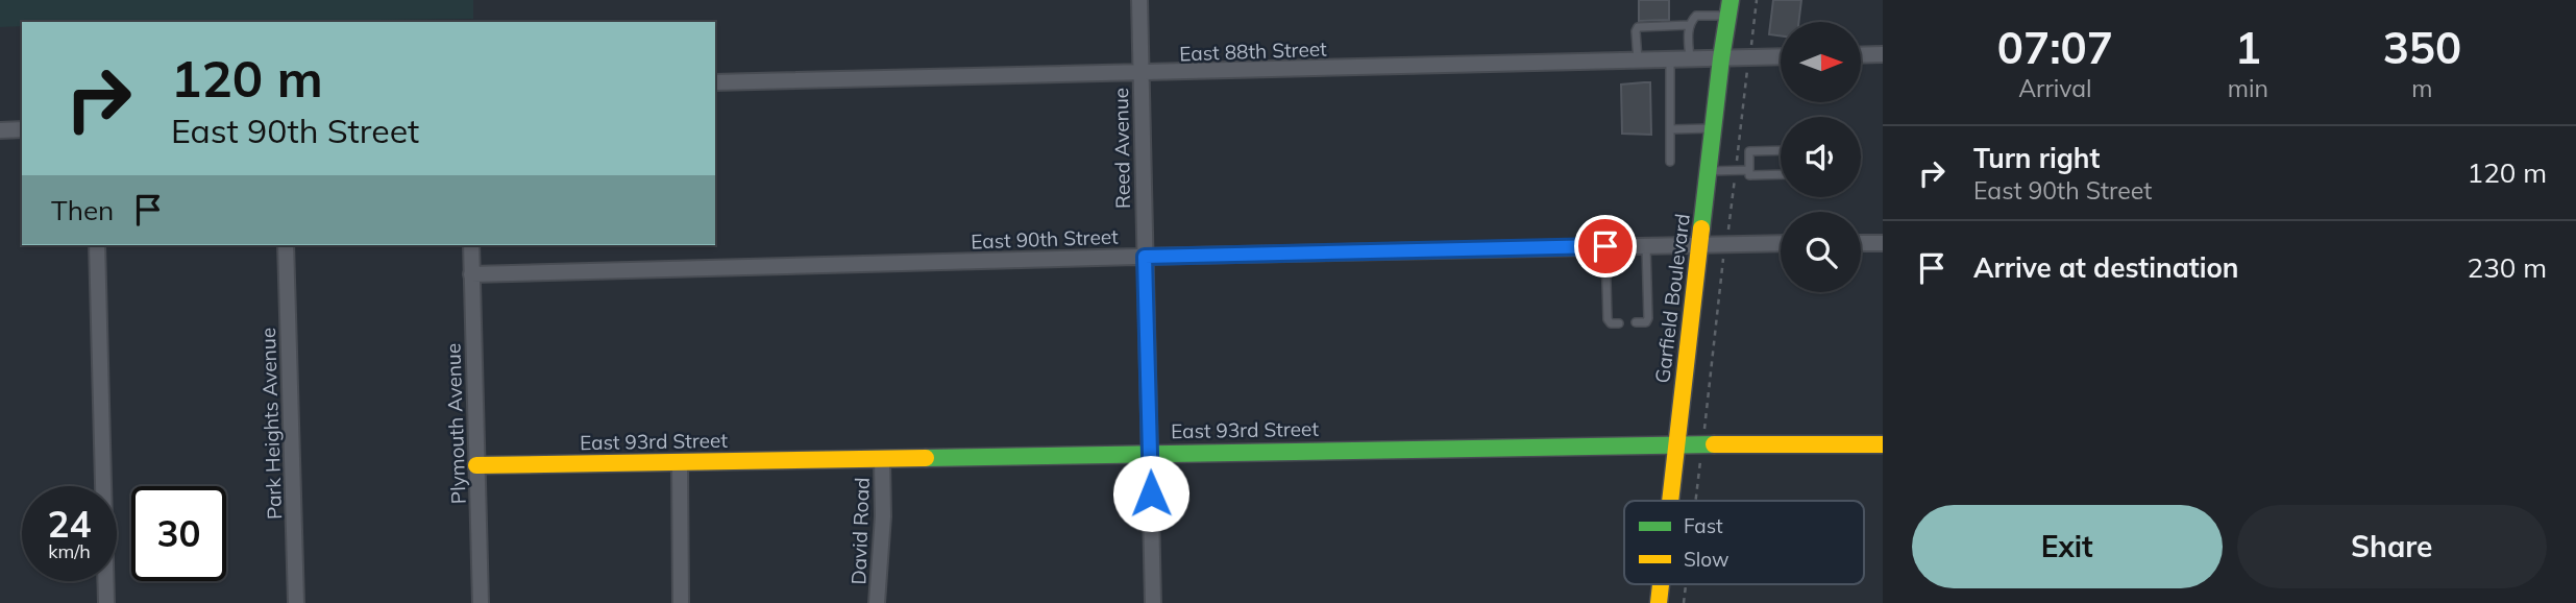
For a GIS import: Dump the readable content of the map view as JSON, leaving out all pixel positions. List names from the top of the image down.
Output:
{
  "streets": {
    "street": [
      "East 88th Street",
      "Reed Avenue",
      "East 90th Street",
      "Garfield Boulevard",
      "Park Heights Avenue",
      "Plymouth Avenue",
      "East 93rd Street",
      "David Road"
    ]
  },
  "crossings": [
    ["East 88th Street", "Reed Avenue"],
    ["East 88th Street", "Garfield Boulevard"],
    ["Reed Avenue", "East 90th Street"],
    ["Reed Avenue", "East 93rd Street"],
    ["East 90th Street", "Garfield Boulevard"],
    ["East 90th Street", "Plymouth Avenue"],
    ["Garfield Boulevard", "East 93rd Street"],
    ["Plymouth Avenue", "East 93rd Street"],
    ["East 93rd Street", "David Road"]
  ],
  "legend": ["Fast", "Slow"],
  "north": "right",
  "page": {
    "eta": [
      "07:07",
      "Arrival",
      "1",
      "min",
      "350",
      "m"
    ],
    "turn": ["120 m", "East 90th Street"],
    "list": [
      {
        "name": "Turn right",
        "note": "East 90th Street",
        "value": "120 m"
      },
      {
        "name": "Arrive at destination",
        "value": "230 m"
      }
    ],
    "then": "Then",
    "speed": "24 km/h",
    "limit": "30",
    "buttons": ["Exit", "Share"]
  }
}
